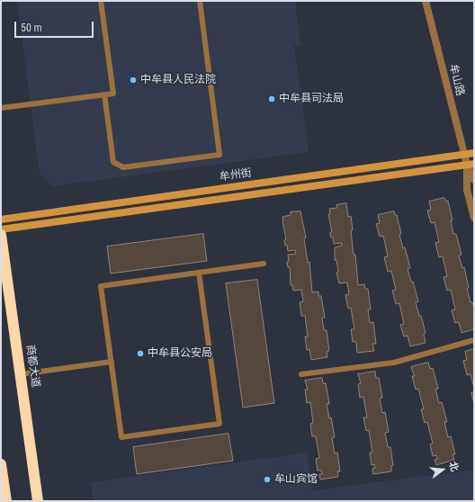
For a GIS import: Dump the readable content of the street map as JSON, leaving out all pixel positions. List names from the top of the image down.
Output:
{
  "streets": {
    "highway": ["商都大道"],
    "street": ["牟山路", "牟州街"]
  },
  "crossings": [
    ["牟山路", "牟州街"]
  ],
  "places": [
    "中牟县人民法院",
    "中牟县司法局",
    "中牟县公安局",
    "牟山宾馆"
  ],
  "scale_bar": "50 m",
  "north": "right"
}
